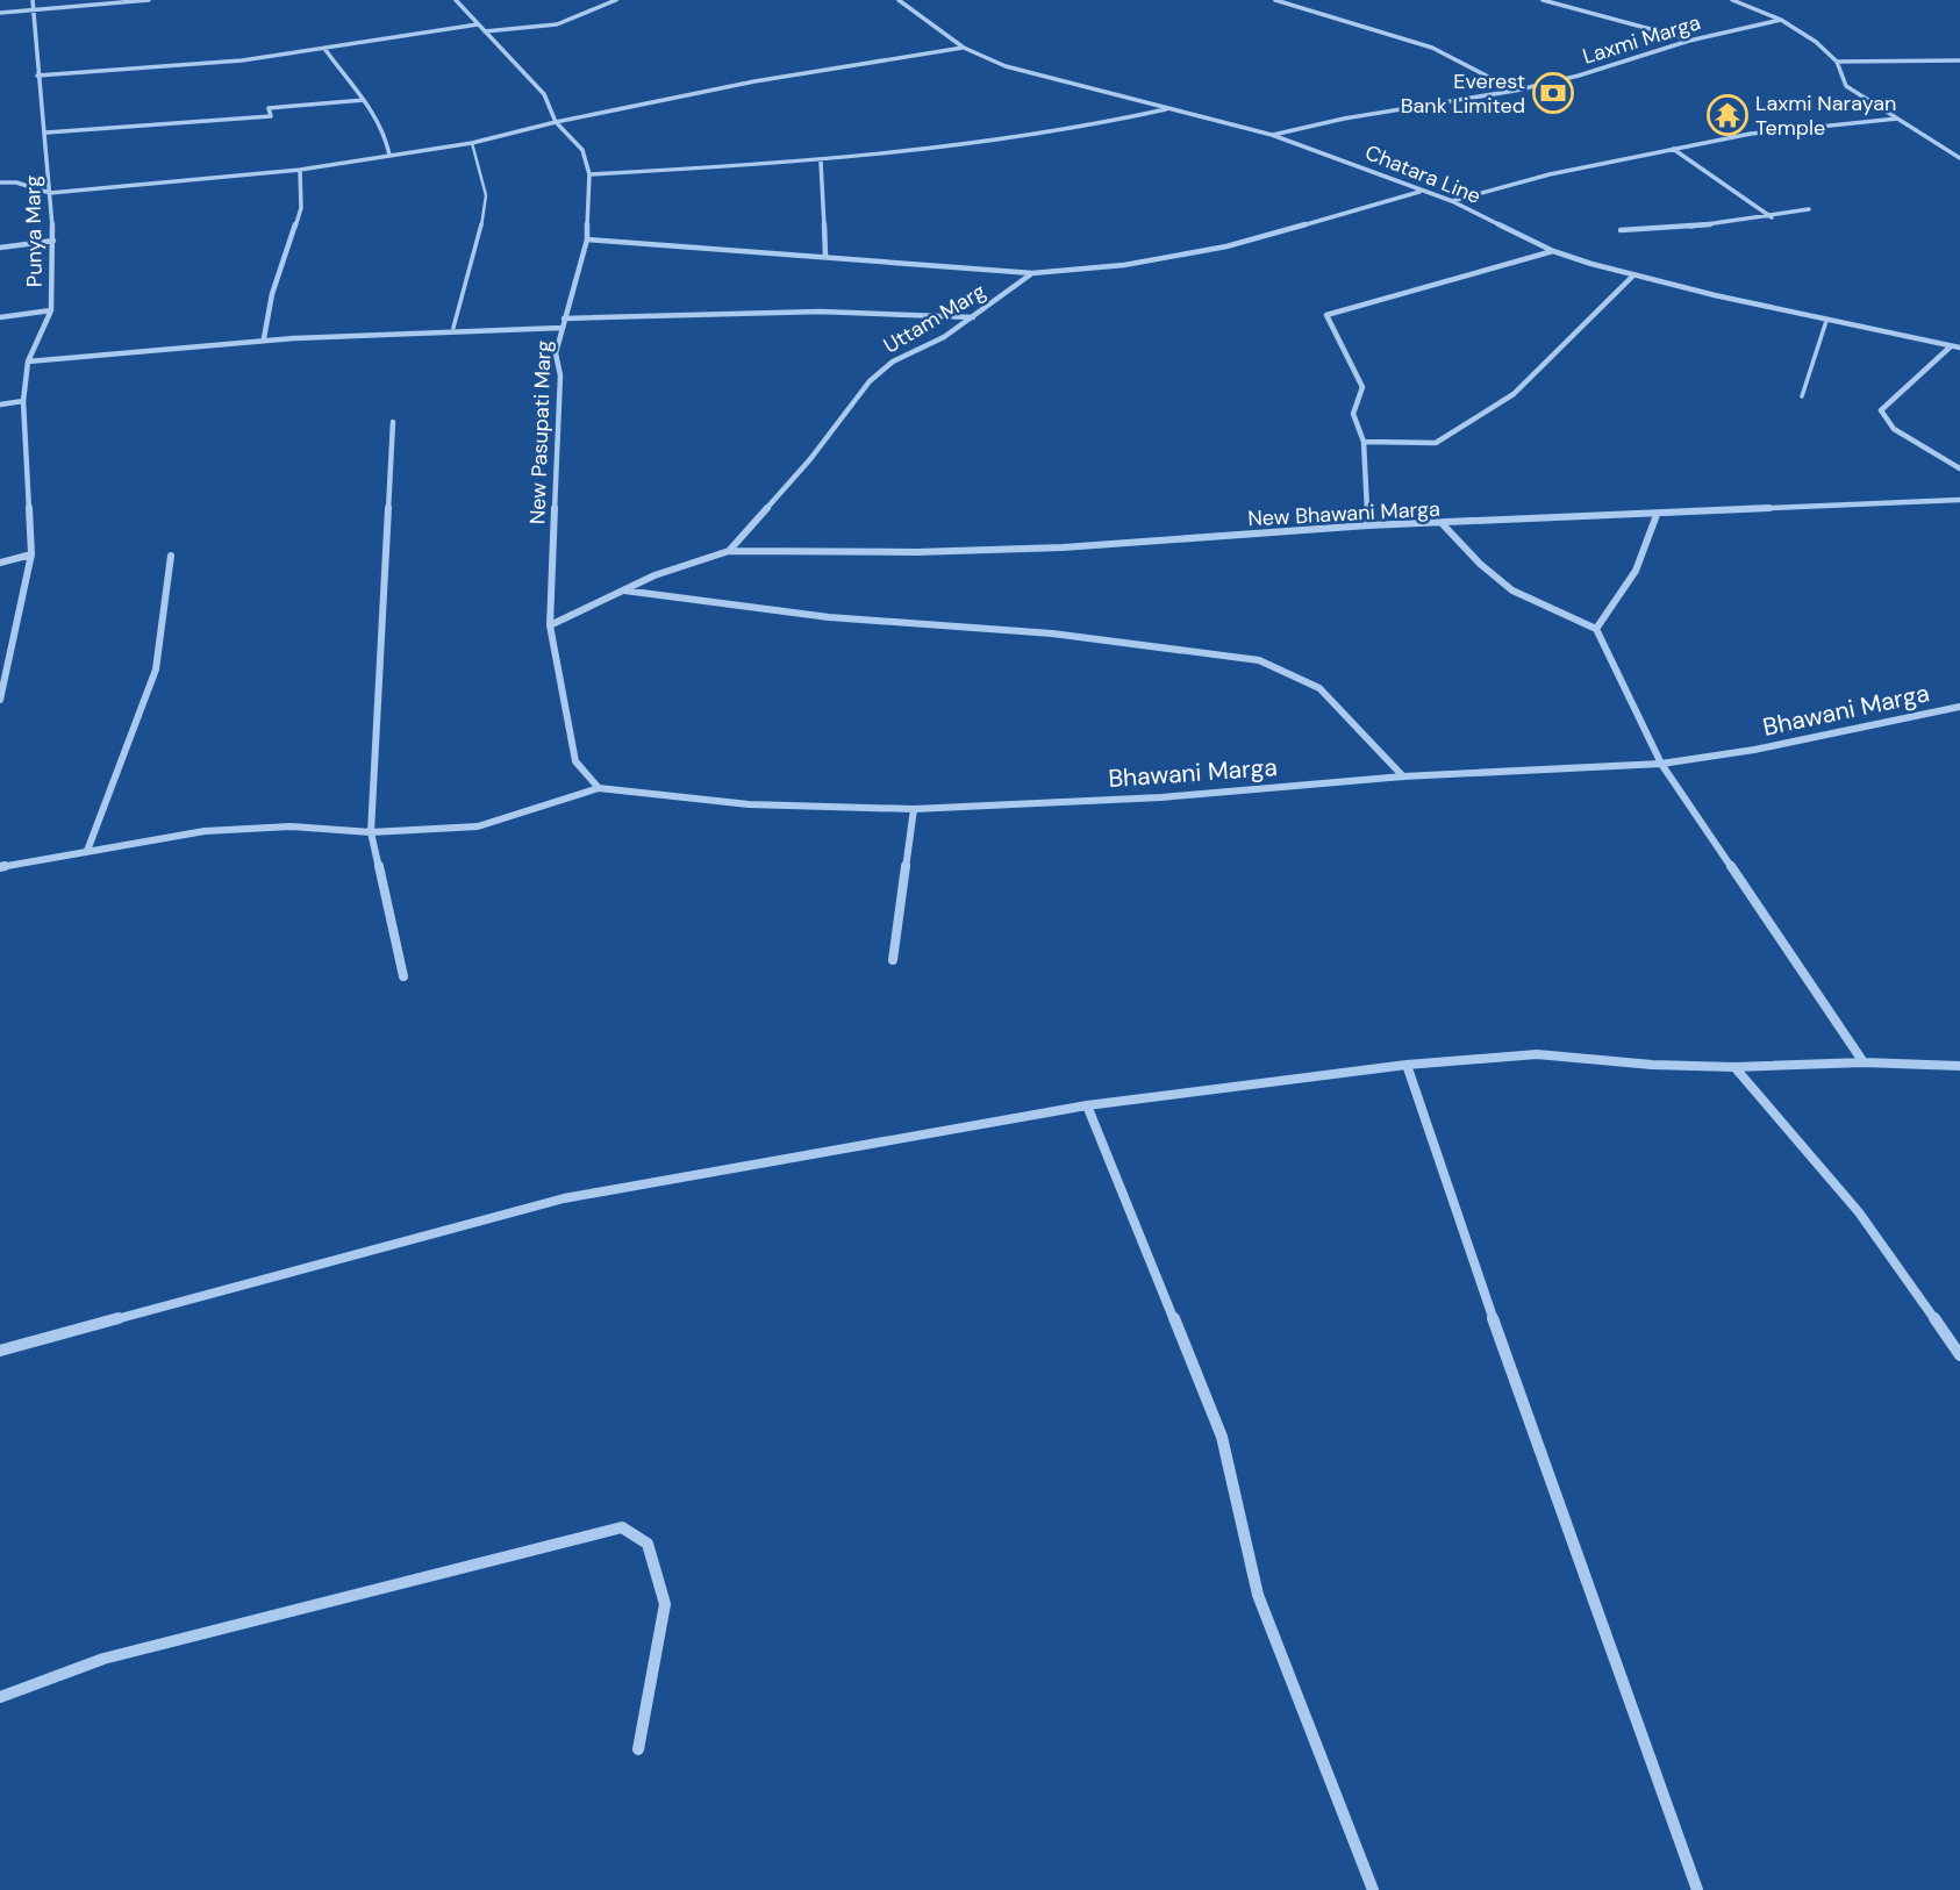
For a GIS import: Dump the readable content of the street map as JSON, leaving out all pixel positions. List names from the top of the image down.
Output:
{
  "streets": {
    "street": [
      "Laxmi Marga",
      "Chatara Line",
      "Punya Marg",
      "Uttam Marg",
      "New Pasupati Marg",
      "New Bhawani Marga",
      "Bhawani Marga"
    ]
  },
  "crossings": [
    ["Laxmi Marga", "Chatara Line"],
    ["Uttam Marg", "New Bhawani Marga"]
  ],
  "places": {
    "bank": ["Everest Bank Limited"],
    "temple": ["Laxmi Narayan Temple"]
  }
}
